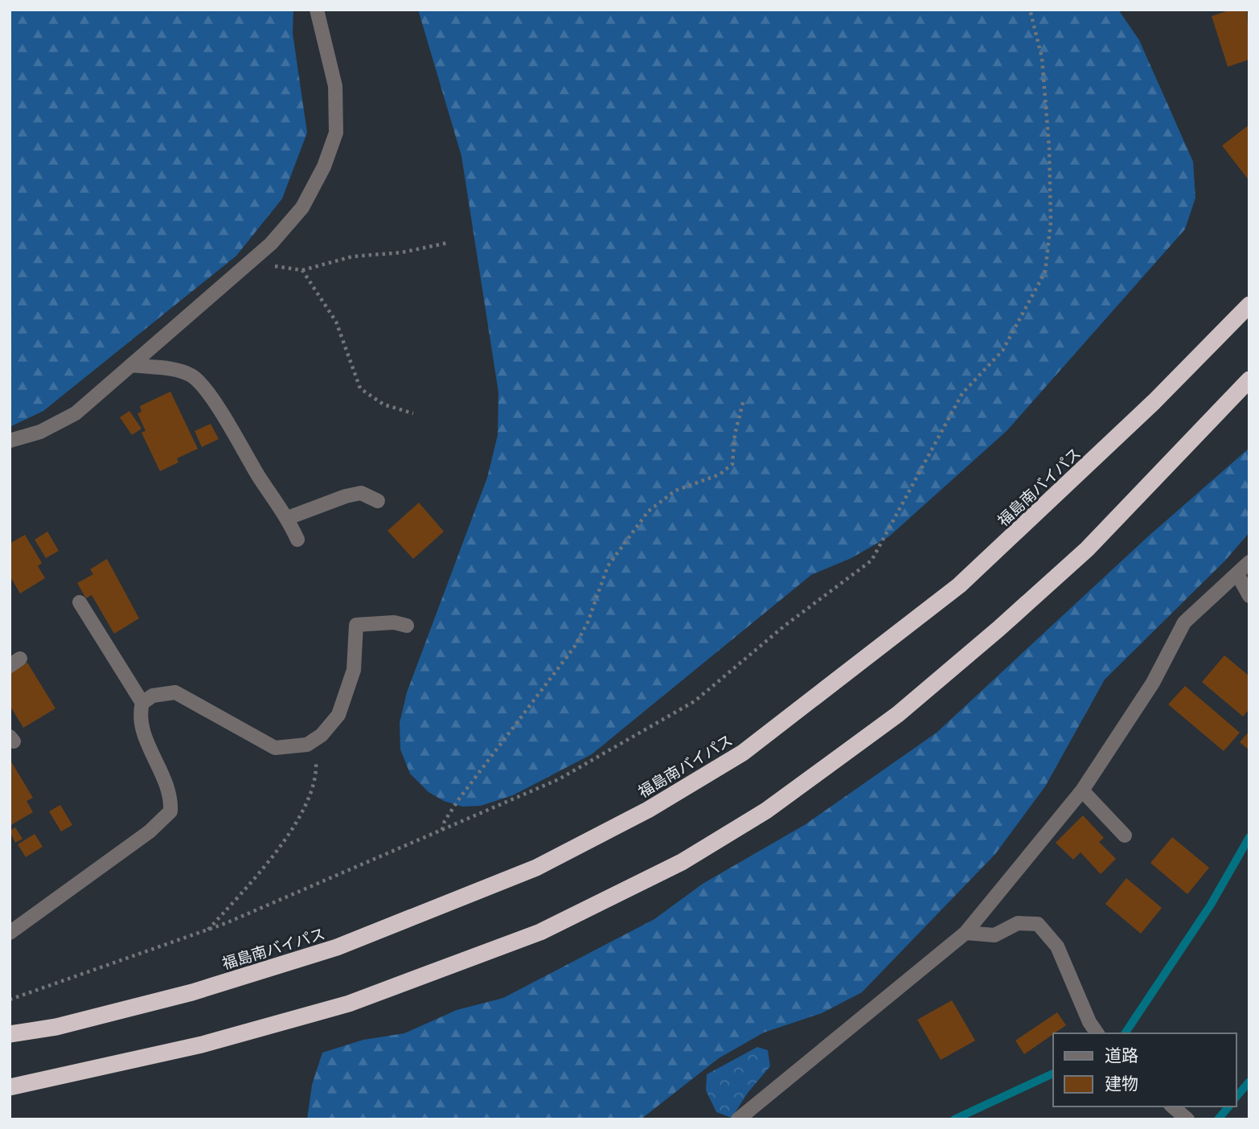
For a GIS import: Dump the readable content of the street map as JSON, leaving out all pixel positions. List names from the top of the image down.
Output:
{
  "streets": {
    "highway": ["福島南バイパス"]
  },
  "legend": ["道路", "建物"]
}
